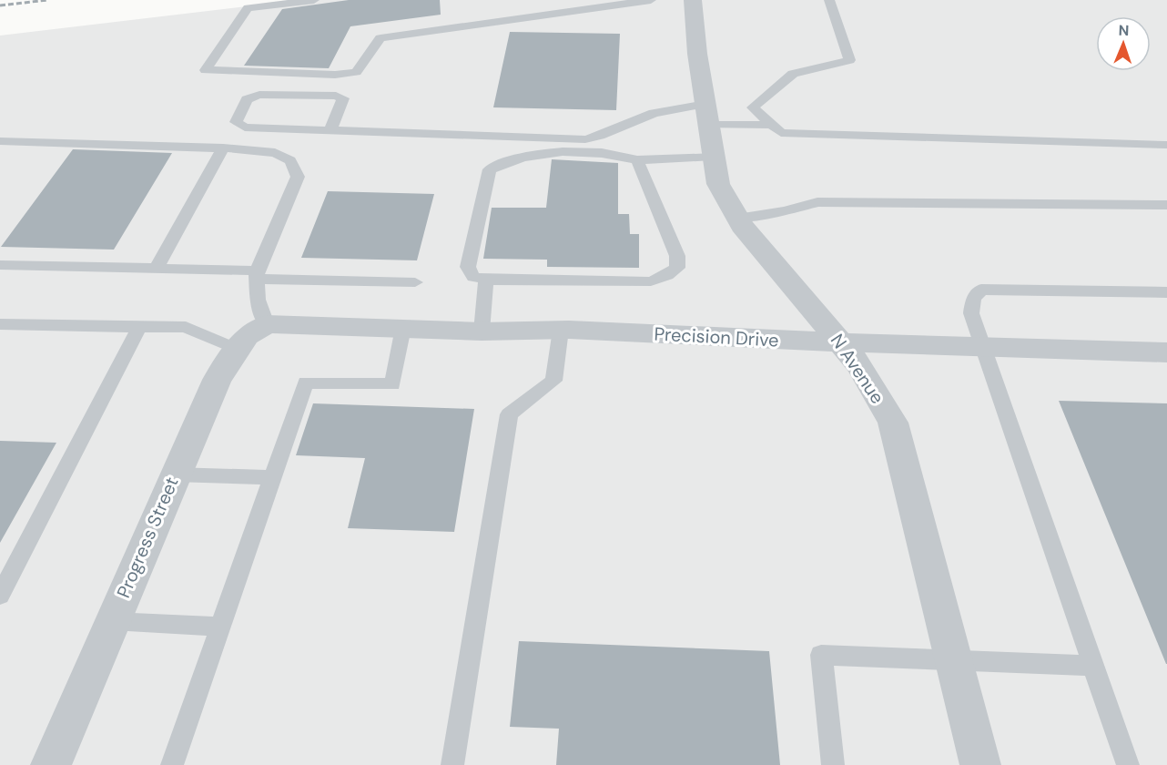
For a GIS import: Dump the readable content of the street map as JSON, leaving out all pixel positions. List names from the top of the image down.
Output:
{
  "streets": {
    "street": ["Precision Drive", "N Avenue", "Progress Street"]
  },
  "crossings": [
    ["Precision Drive", "N Avenue"],
    ["Precision Drive", "Progress Street"]
  ],
  "north": "top"
}
